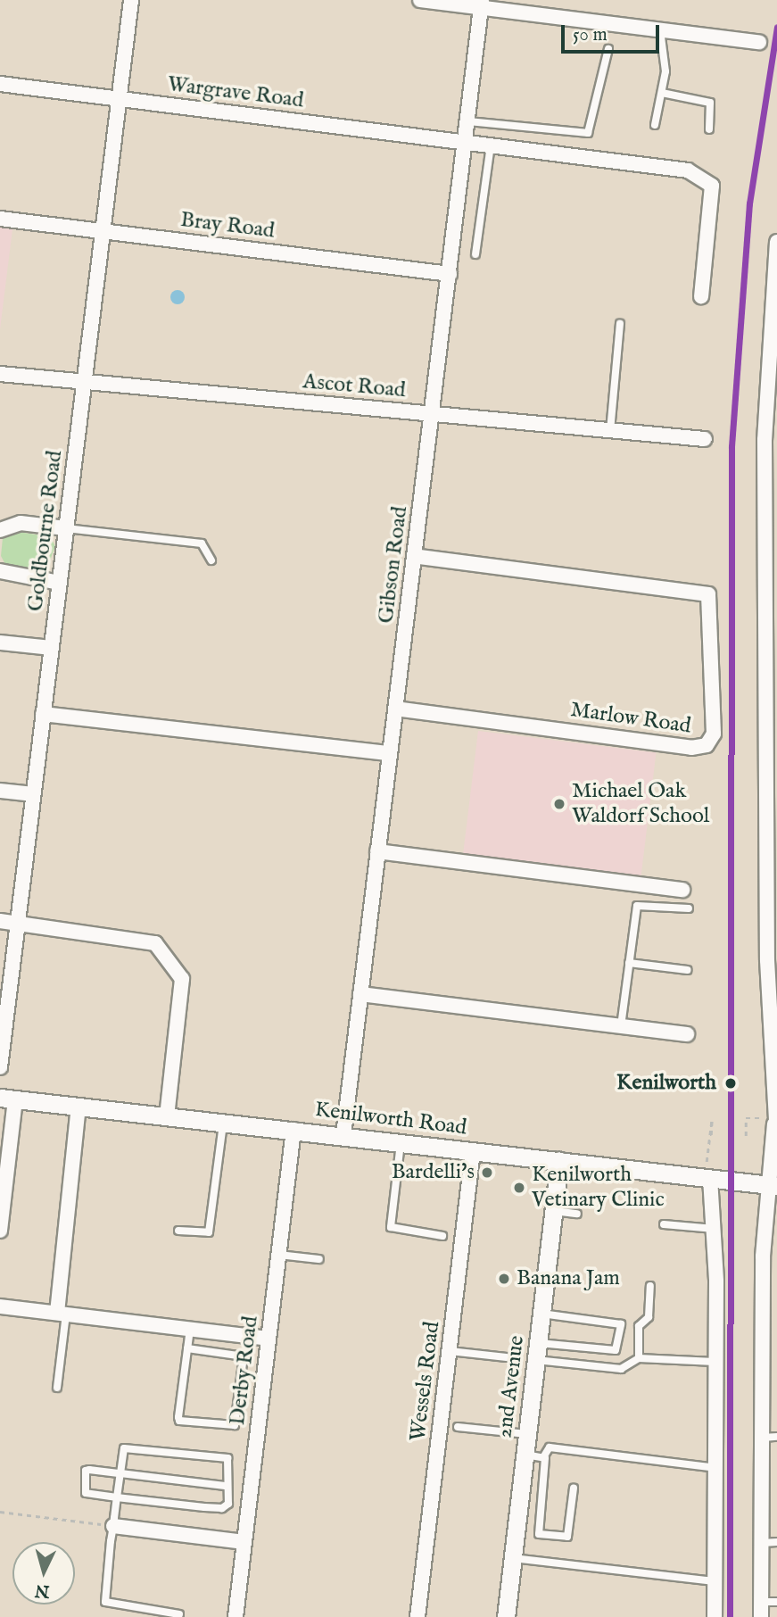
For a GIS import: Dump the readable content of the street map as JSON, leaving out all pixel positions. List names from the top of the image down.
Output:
{
  "streets": {
    "street": [
      "Wargrave Road",
      "Bray Road",
      "Ascot Road",
      "Goldbourne Road",
      "Gibson Road",
      "Marlow Road",
      "Kenilworth Road",
      "Derby Road",
      "Wessels Road",
      "2nd Avenue"
    ]
  },
  "crossings": [
    ["Wargrave Road", "Goldbourne Road"],
    ["Wargrave Road", "Gibson Road"],
    ["Bray Road", "Goldbourne Road"],
    ["Bray Road", "Gibson Road"],
    ["Ascot Road", "Goldbourne Road"],
    ["Ascot Road", "Gibson Road"],
    ["Gibson Road", "Marlow Road"],
    ["Gibson Road", "Kenilworth Road"],
    ["Kenilworth Road", "Derby Road"],
    ["Kenilworth Road", "Wessels Road"],
    ["Kenilworth Road", "2nd Avenue"]
  ],
  "places": [
    "Michael Oak Waldorf School",
    "Kenilworth",
    "Bardelli's",
    "Kenilworth Vetinary Clinic",
    "Banana Jam"
  ],
  "scale_bar": "50 m",
  "north": "bottom"
}
